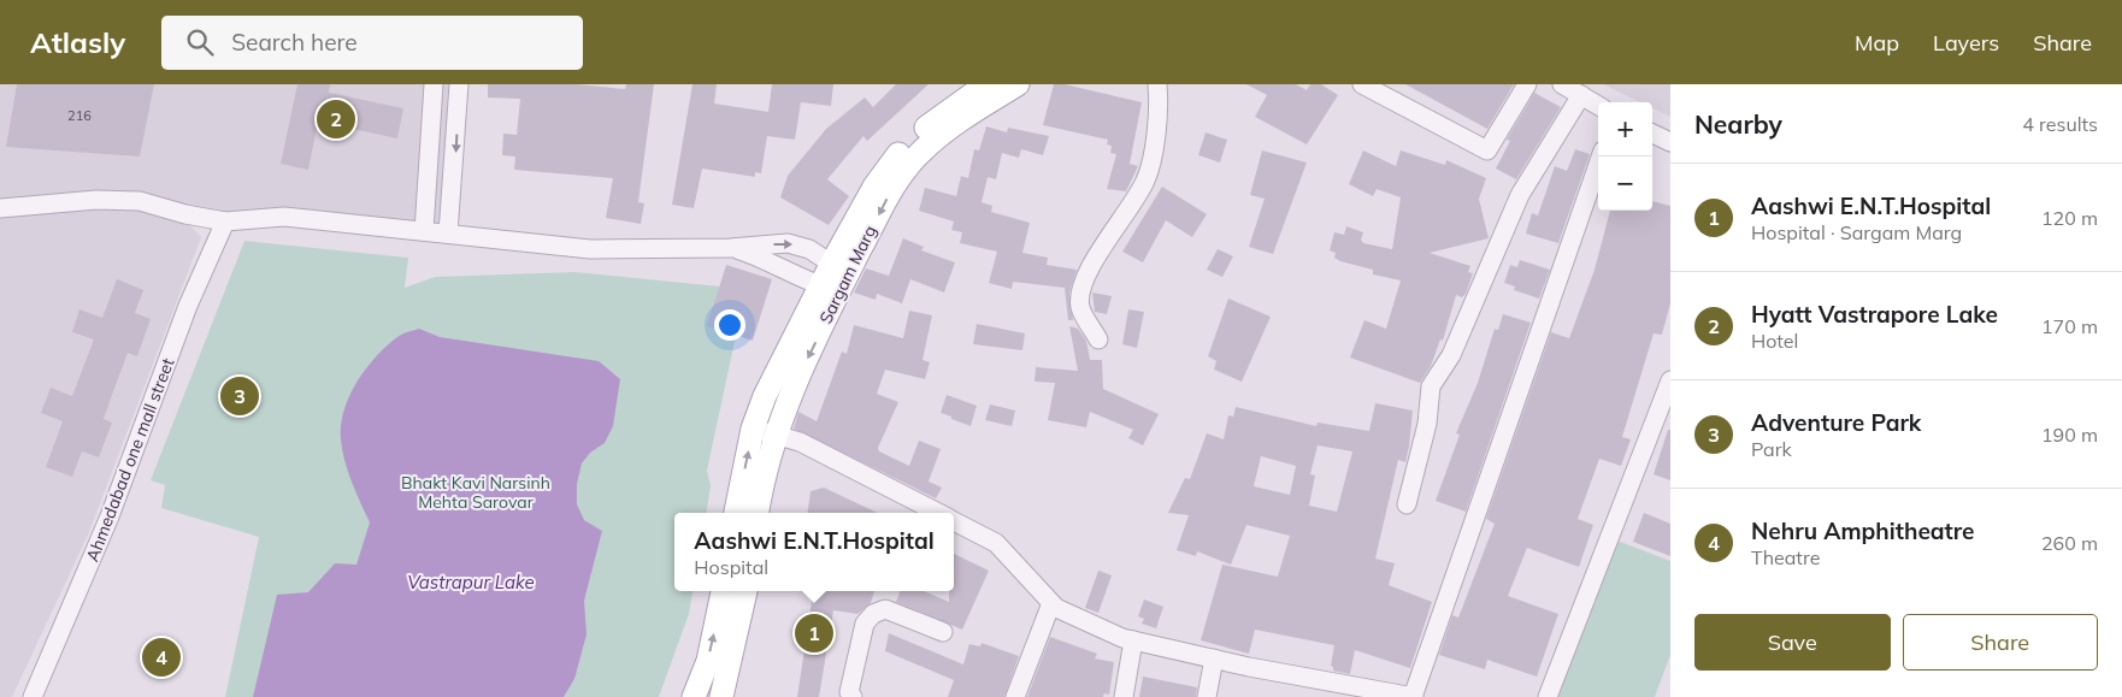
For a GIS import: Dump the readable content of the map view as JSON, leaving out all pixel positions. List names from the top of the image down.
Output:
{
  "streets": {
    "main road": ["Sargam Marg"],
    "street": ["Ahmedabad one mall street"]
  },
  "water": ["Vastrapur Lake"],
  "parks": ["Bhakt Kavi Narsinh Mehta Sarovar"],
  "house_numbers": ["216"],
  "page": {
    "header": "Atlasly",
    "search": "Search here",
    "nav": ["Map", "Layers", "Share"],
    "heading": ["Nearby", "4 results"],
    "pins": [
      "2",
      "3",
      "1",
      "4"
    ],
    "map_buttons": ["+", "−"],
    "list": [
      {
        "mark": "1",
        "name": "Aashwi E.N.T.Hospital",
        "note": "Hospital · Sargam Marg",
        "value": "120 m"
      },
      {
        "mark": "2",
        "name": "Hyatt Vastrapore Lake",
        "note": "Hotel",
        "value": "170 m"
      },
      {
        "mark": "3",
        "name": "Adventure Park",
        "note": "Park",
        "value": "190 m"
      },
      {
        "mark": "4",
        "name": "Nehru Amphitheatre",
        "note": "Theatre",
        "value": "260 m"
      }
    ],
    "popup": ["Aashwi E.N.T.Hospital", "Hospital"],
    "buttons": ["Save", "Share"]
  }
}
